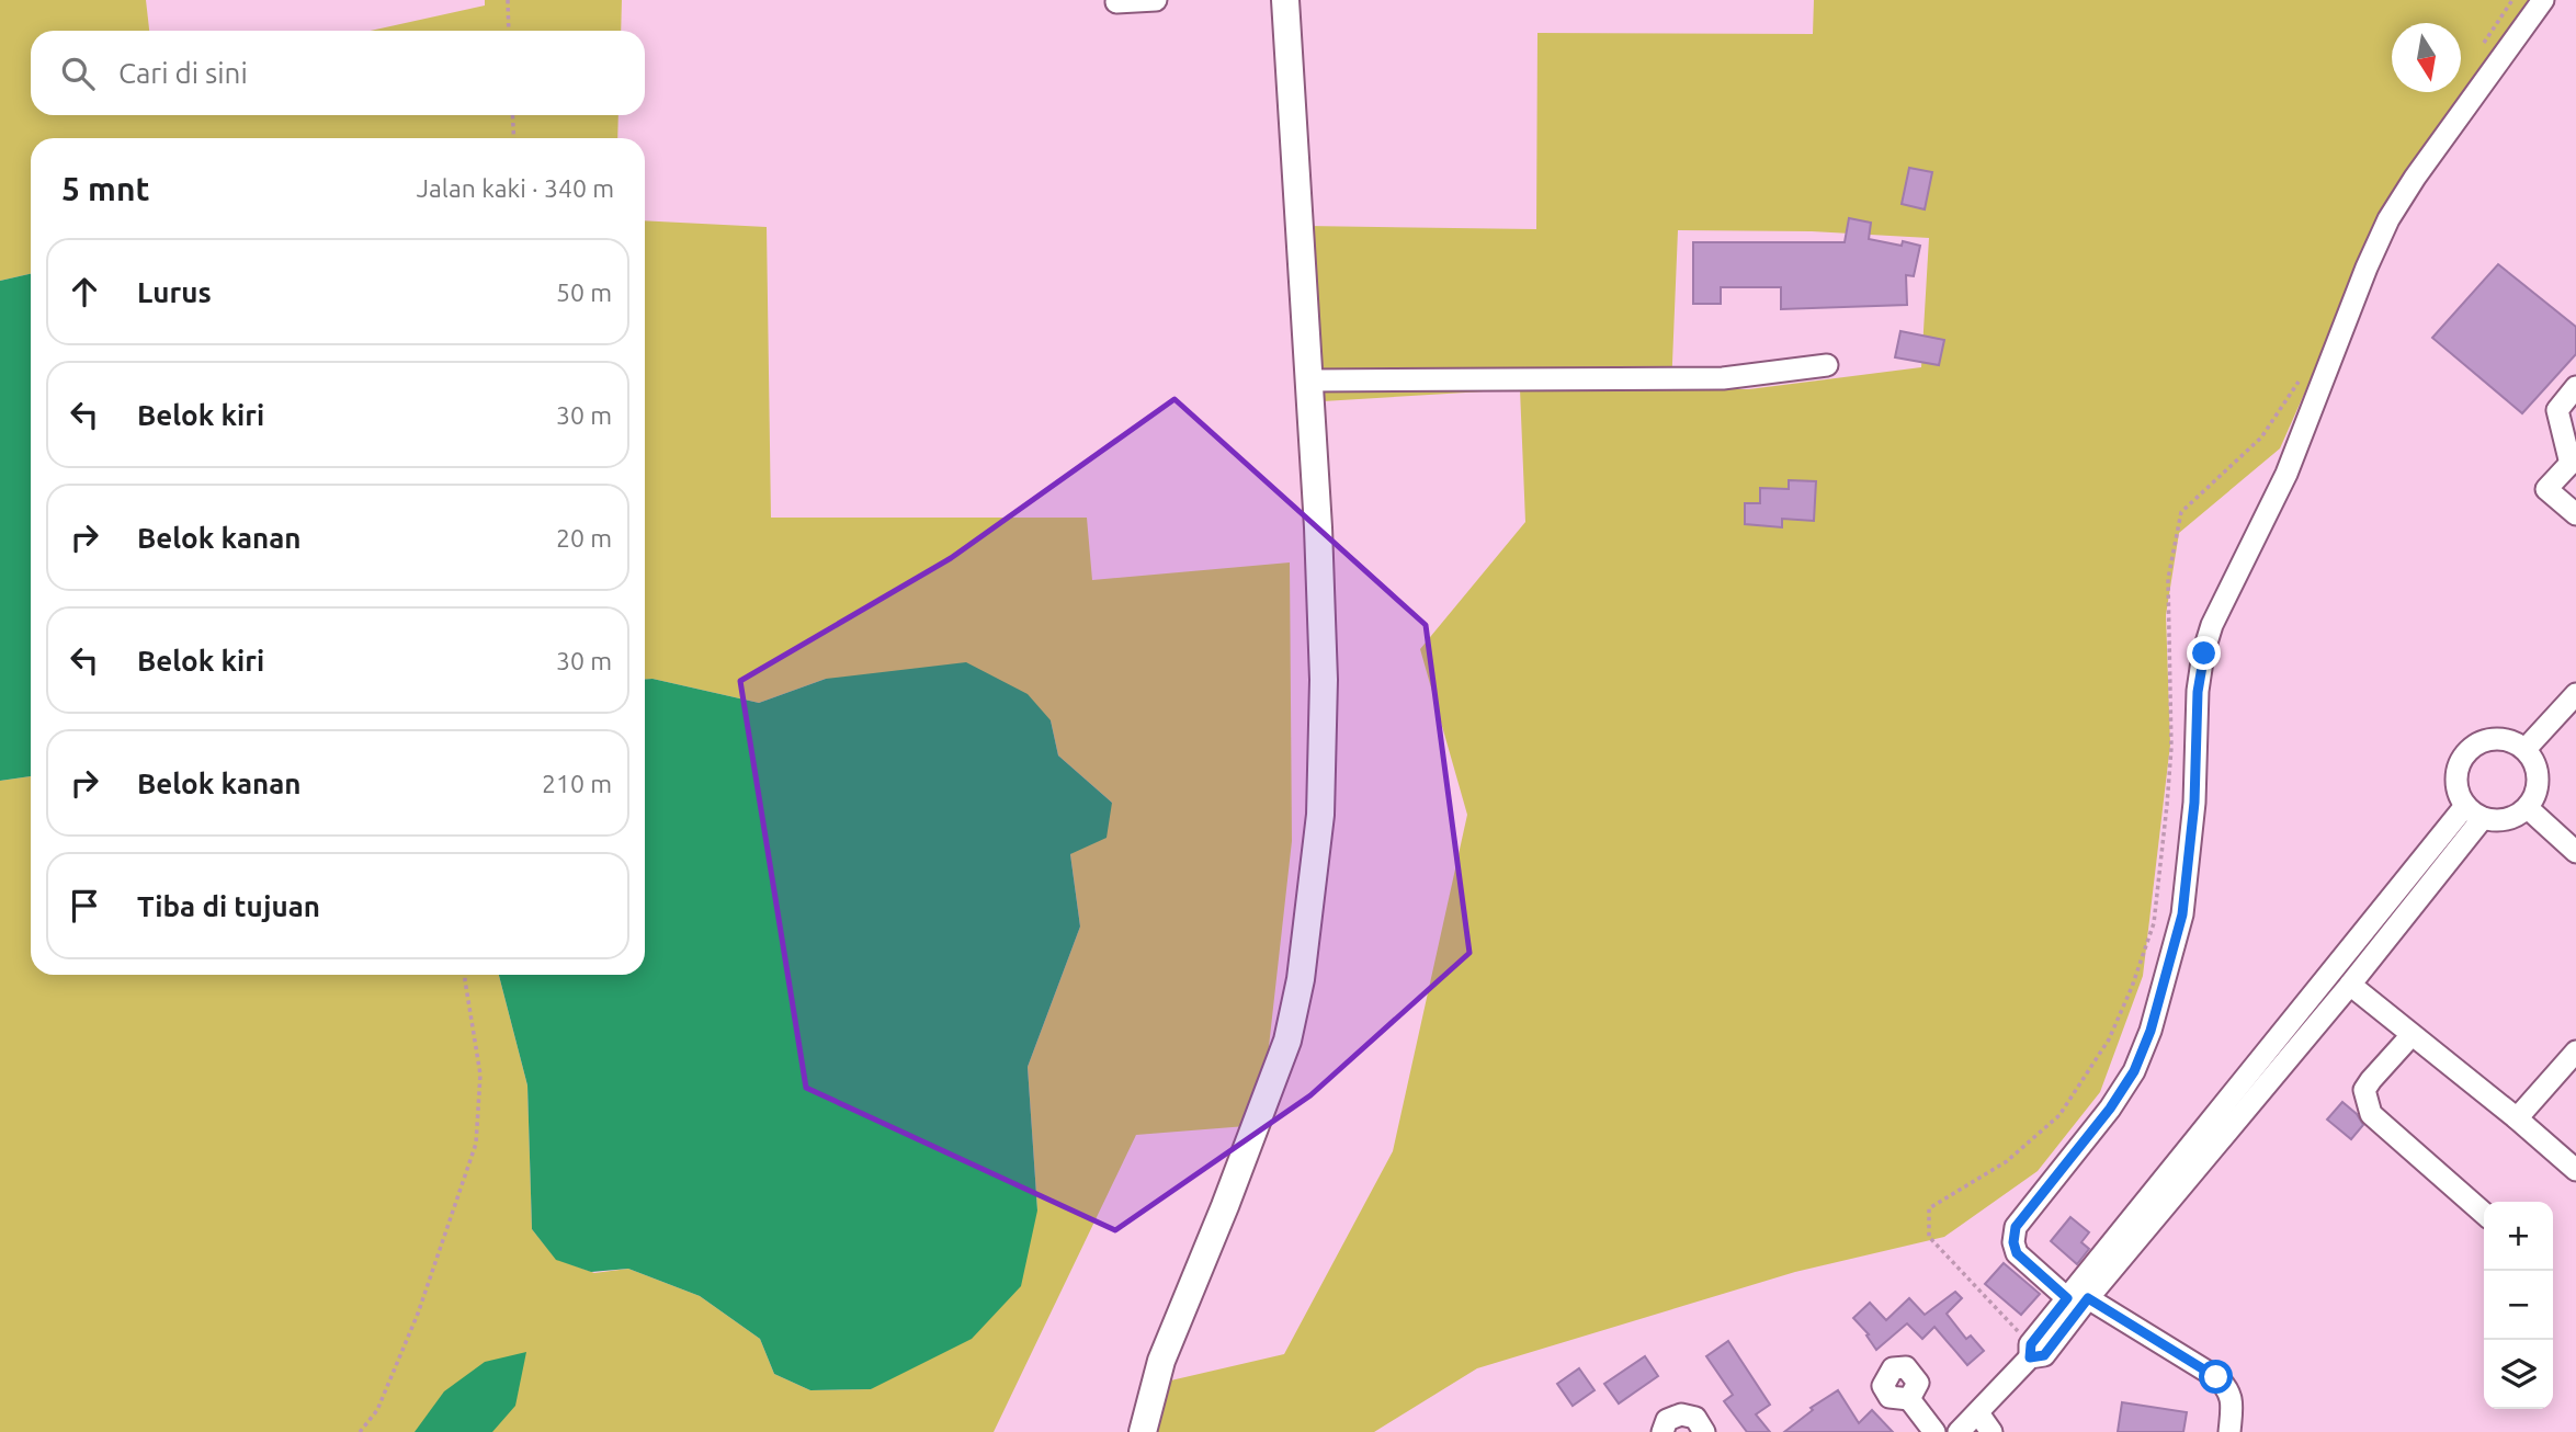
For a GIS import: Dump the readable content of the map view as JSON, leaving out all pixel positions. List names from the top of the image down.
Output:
{
  "north": "bottom",
  "page": {
    "search": "Cari di sini",
    "heading": ["5 mnt", "Jalan kaki · 340 m"],
    "list": [
      ["Lurus", "50 m"],
      ["Belok kiri", "30 m"],
      ["Belok kanan", "20 m"],
      ["Belok kiri", "30 m"],
      ["Belok kanan", "210 m"],
      "Tiba di tujuan"
    ],
    "map_buttons": ["+", "−"]
  }
}
